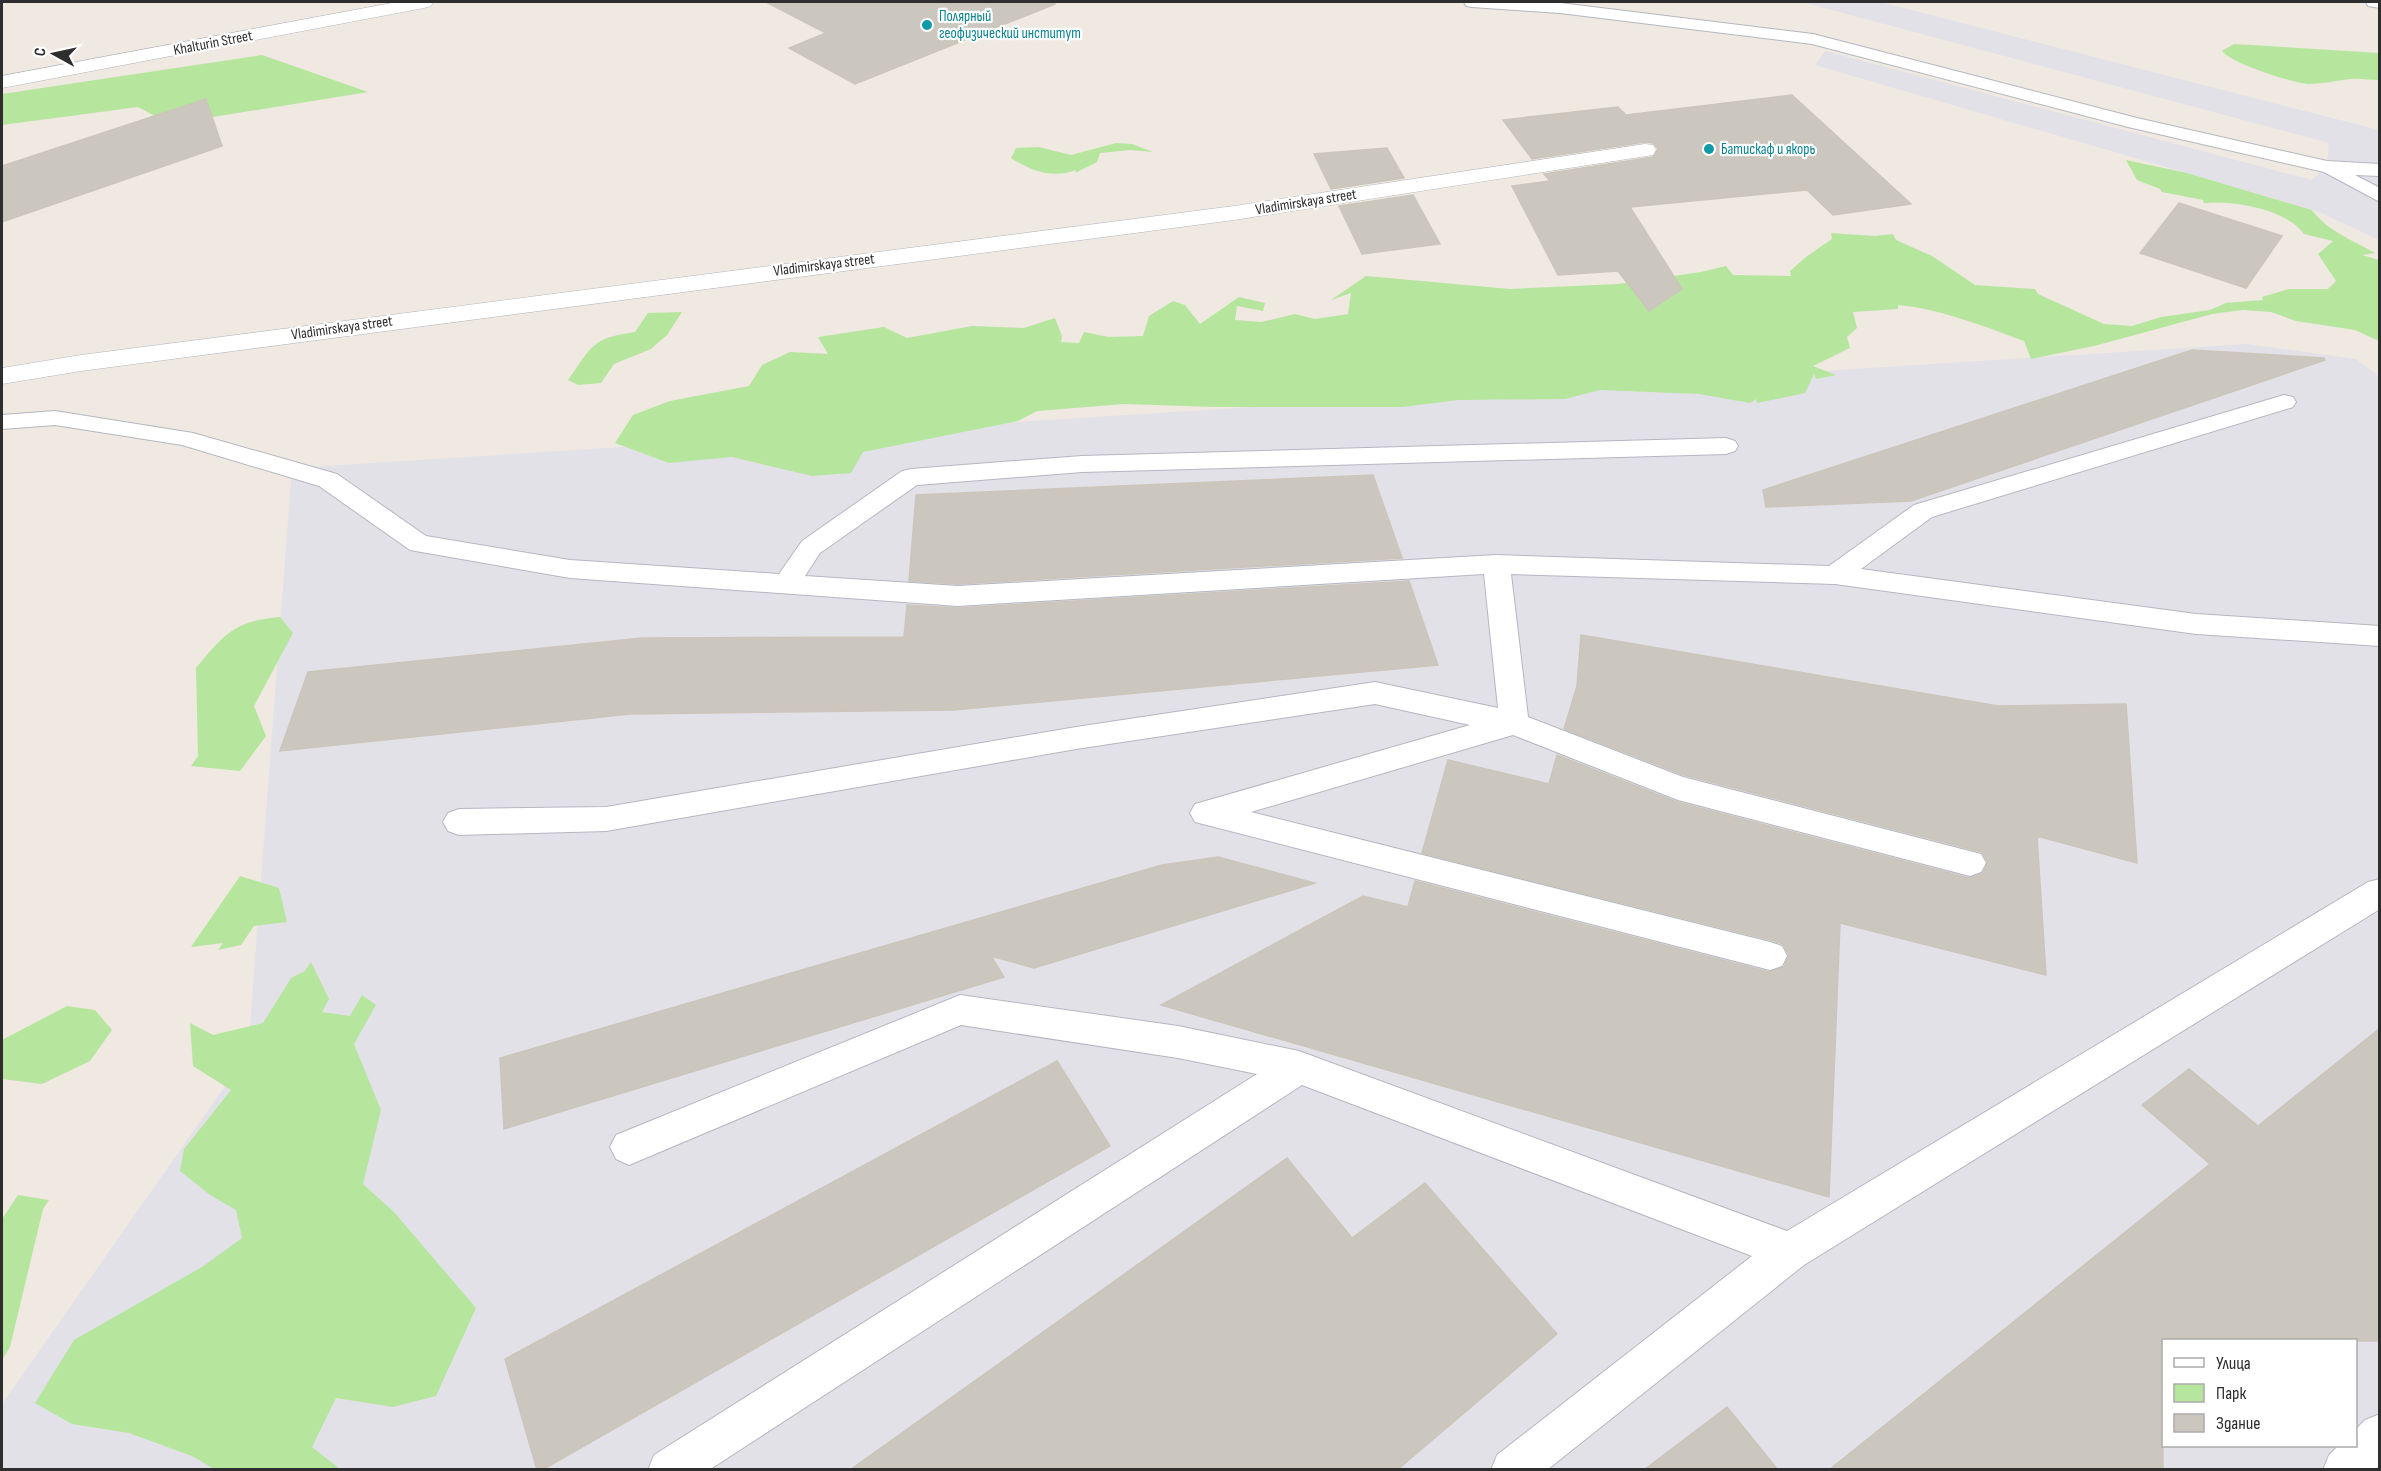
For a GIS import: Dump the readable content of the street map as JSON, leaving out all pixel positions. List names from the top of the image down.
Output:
{
  "streets": {
    "street": ["Khalturin Street", "Vladimirskaya street"]
  },
  "places": ["Полярный геофизический институт", "Батискаф и якорь"],
  "legend": ["Улица", "Парк", "Здание"],
  "north": "left"
}
